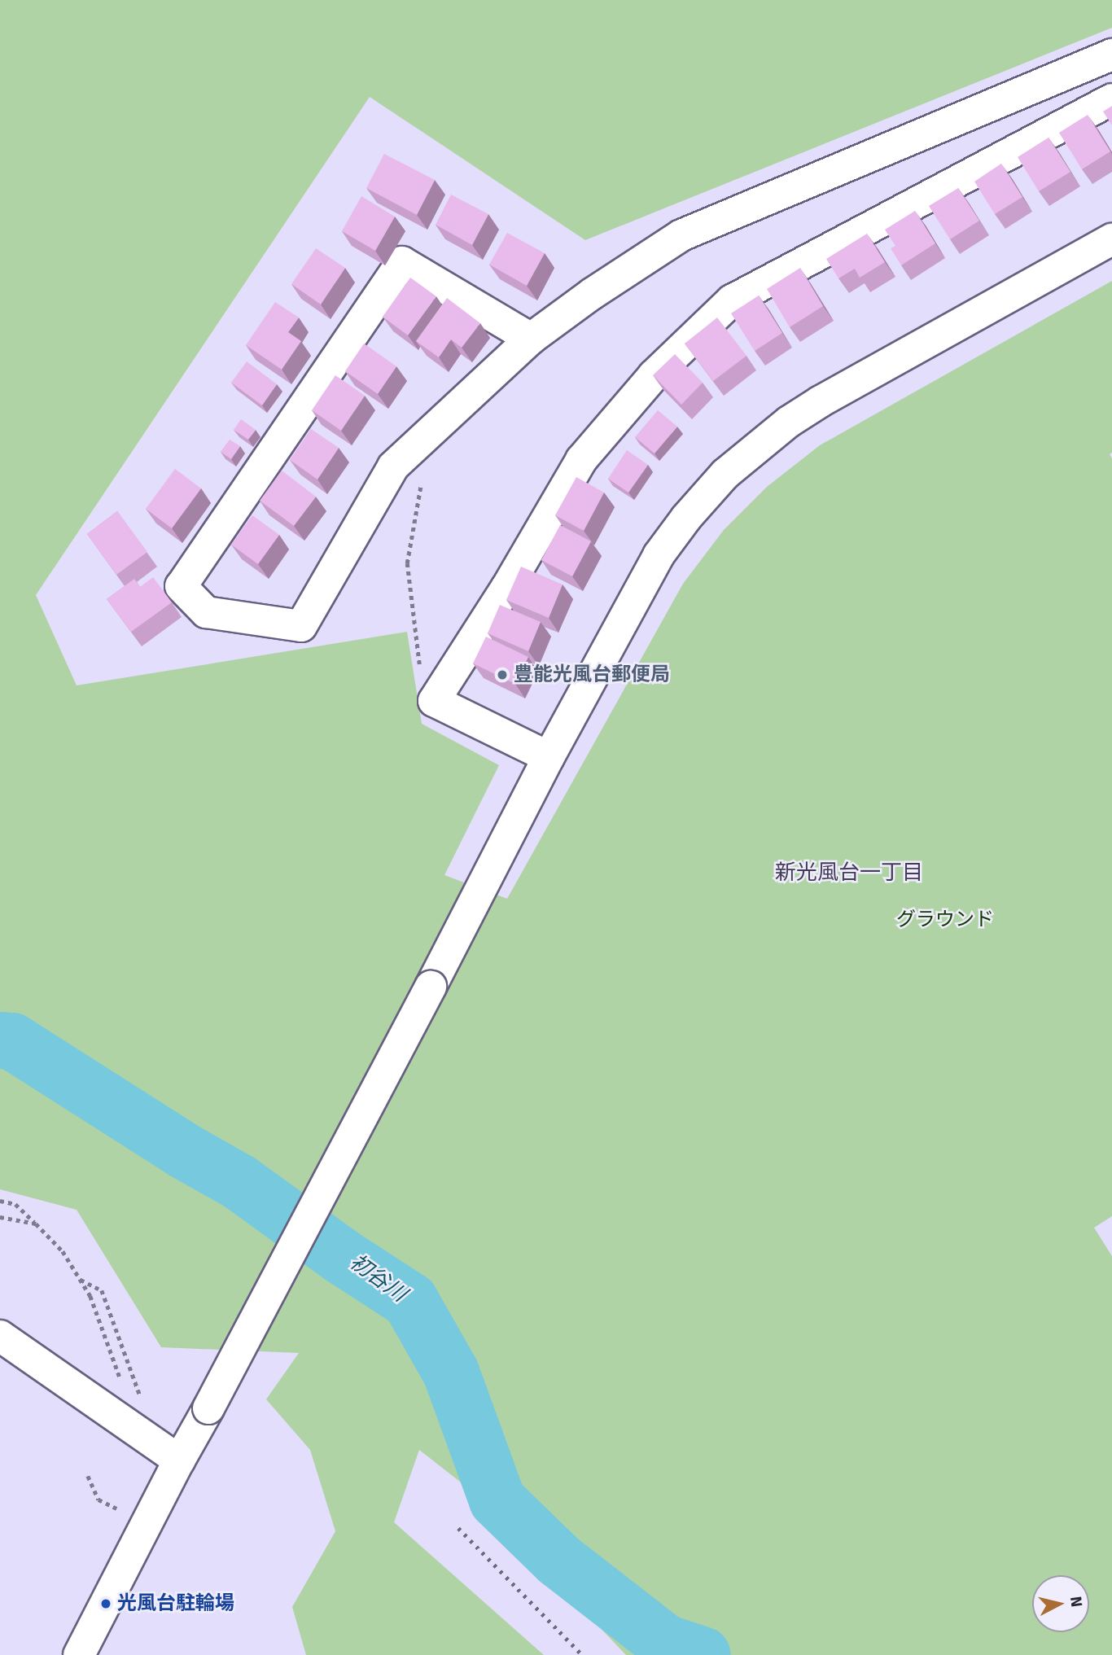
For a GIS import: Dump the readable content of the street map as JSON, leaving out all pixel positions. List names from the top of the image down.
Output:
{
  "districts": ["新光風台一丁目"],
  "water": ["初谷川"],
  "parks": ["グラウンド"],
  "places": ["豊能光風台郵便局", "光風台駐輪場"],
  "north": "right"
}
